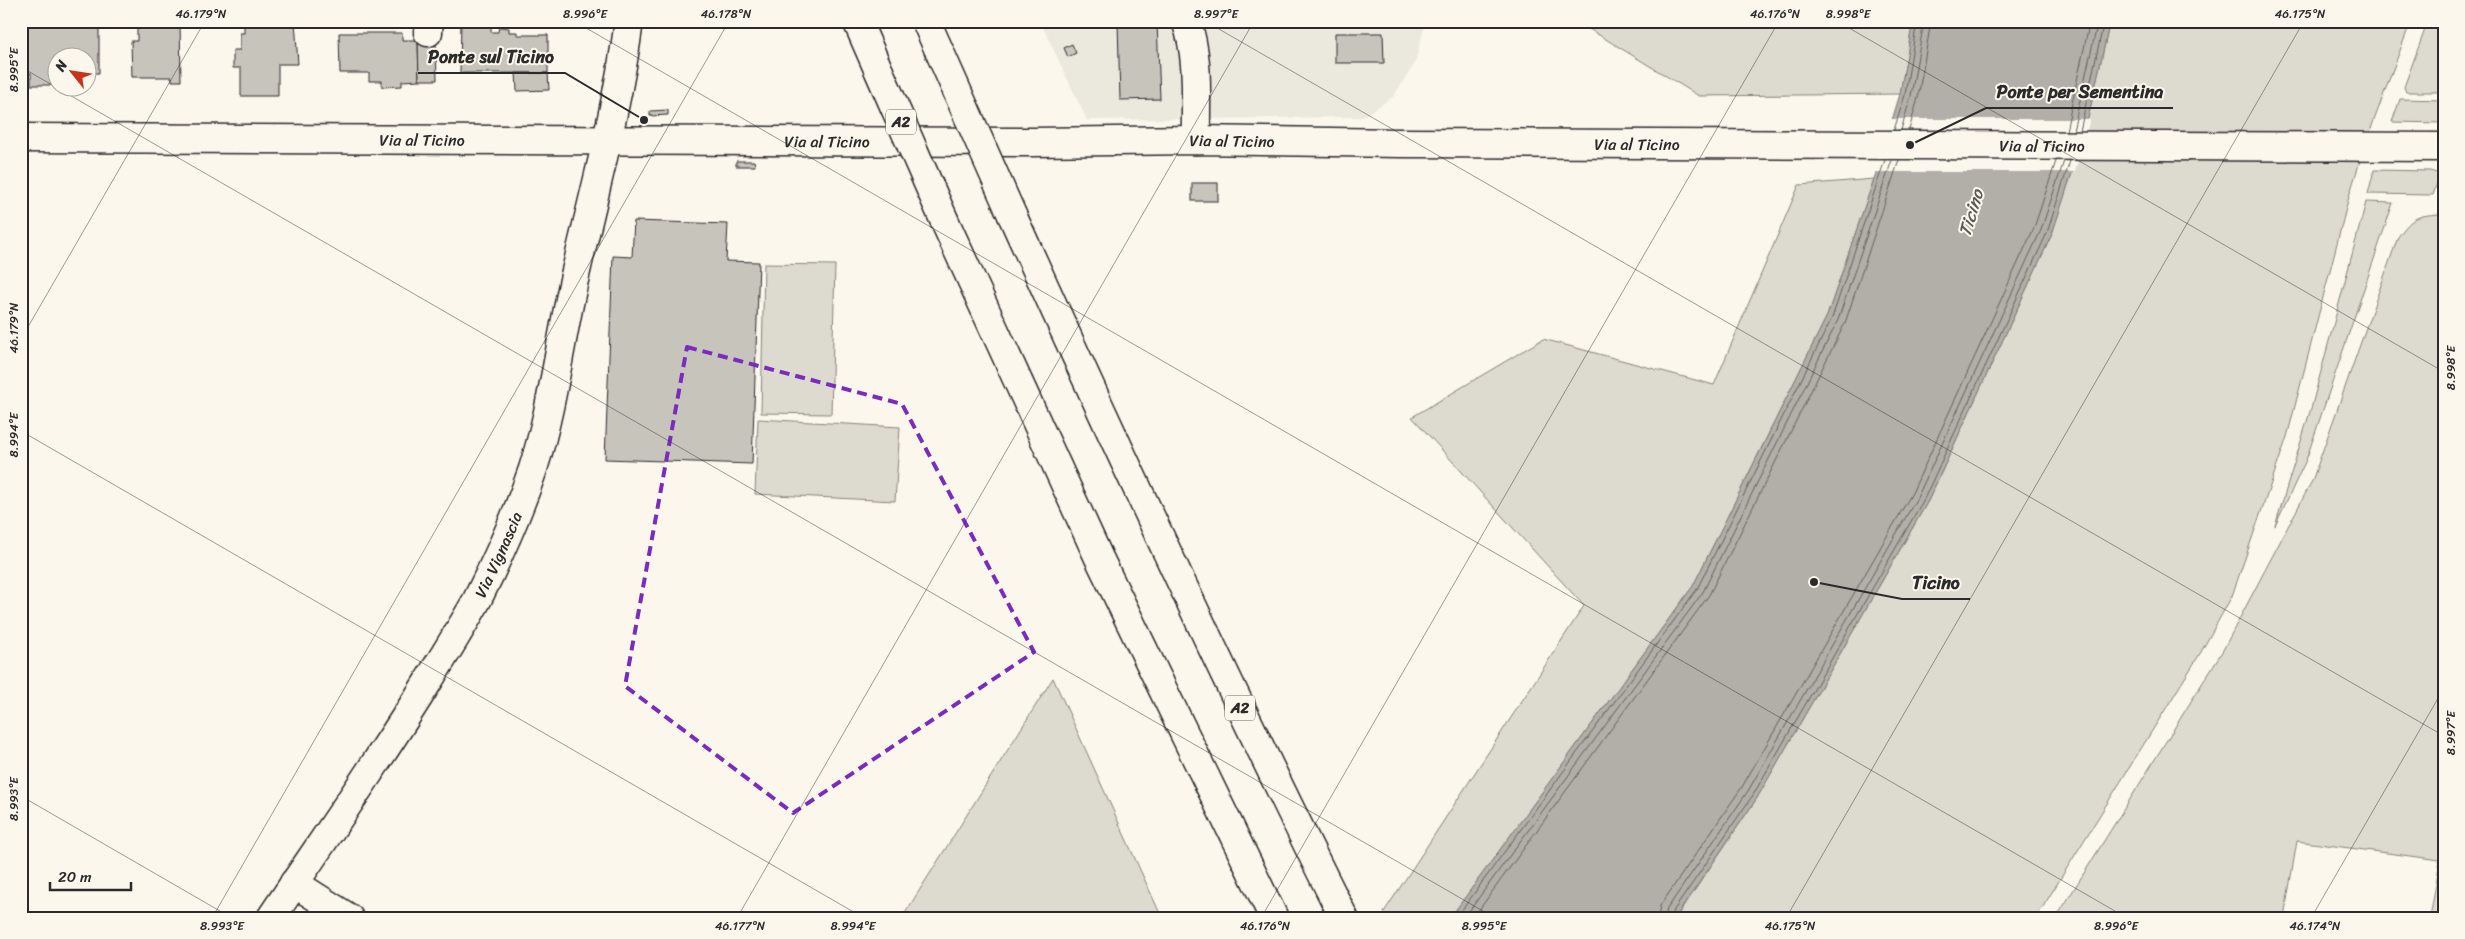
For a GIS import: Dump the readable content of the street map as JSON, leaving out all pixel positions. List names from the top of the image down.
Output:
{
  "streets": {
    "main road": ["A2", "Via al Ticino", "Via Vignascia"]
  },
  "crossings": [
    ["Via al Ticino", "Via Vignascia"]
  ],
  "water": ["Ticino"],
  "places": ["Ponte sul Ticino", "Ponte per Sementina", "Ticino"],
  "scale_bar": "20 m",
  "north": "top left",
  "coordinates": [
    "46.179°N",
    "8.996°E",
    "46.178°N",
    "8.997°E",
    "46.176°N",
    "8.998°E",
    "46.175°N",
    "8.995°E",
    "8.994°E",
    "8.993°E",
    "46.177°N",
    "46.174°N"
  ]
}
